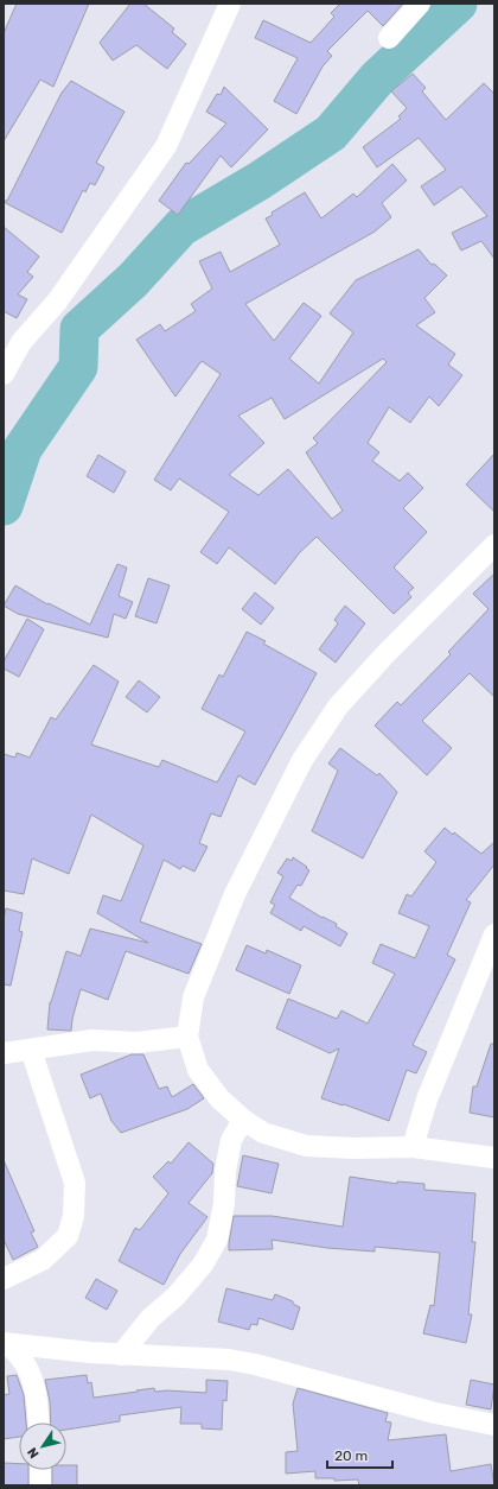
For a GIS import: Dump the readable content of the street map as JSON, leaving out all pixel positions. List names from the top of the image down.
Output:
{
  "scale_bar": "20 m",
  "north": "bottom left"
}
